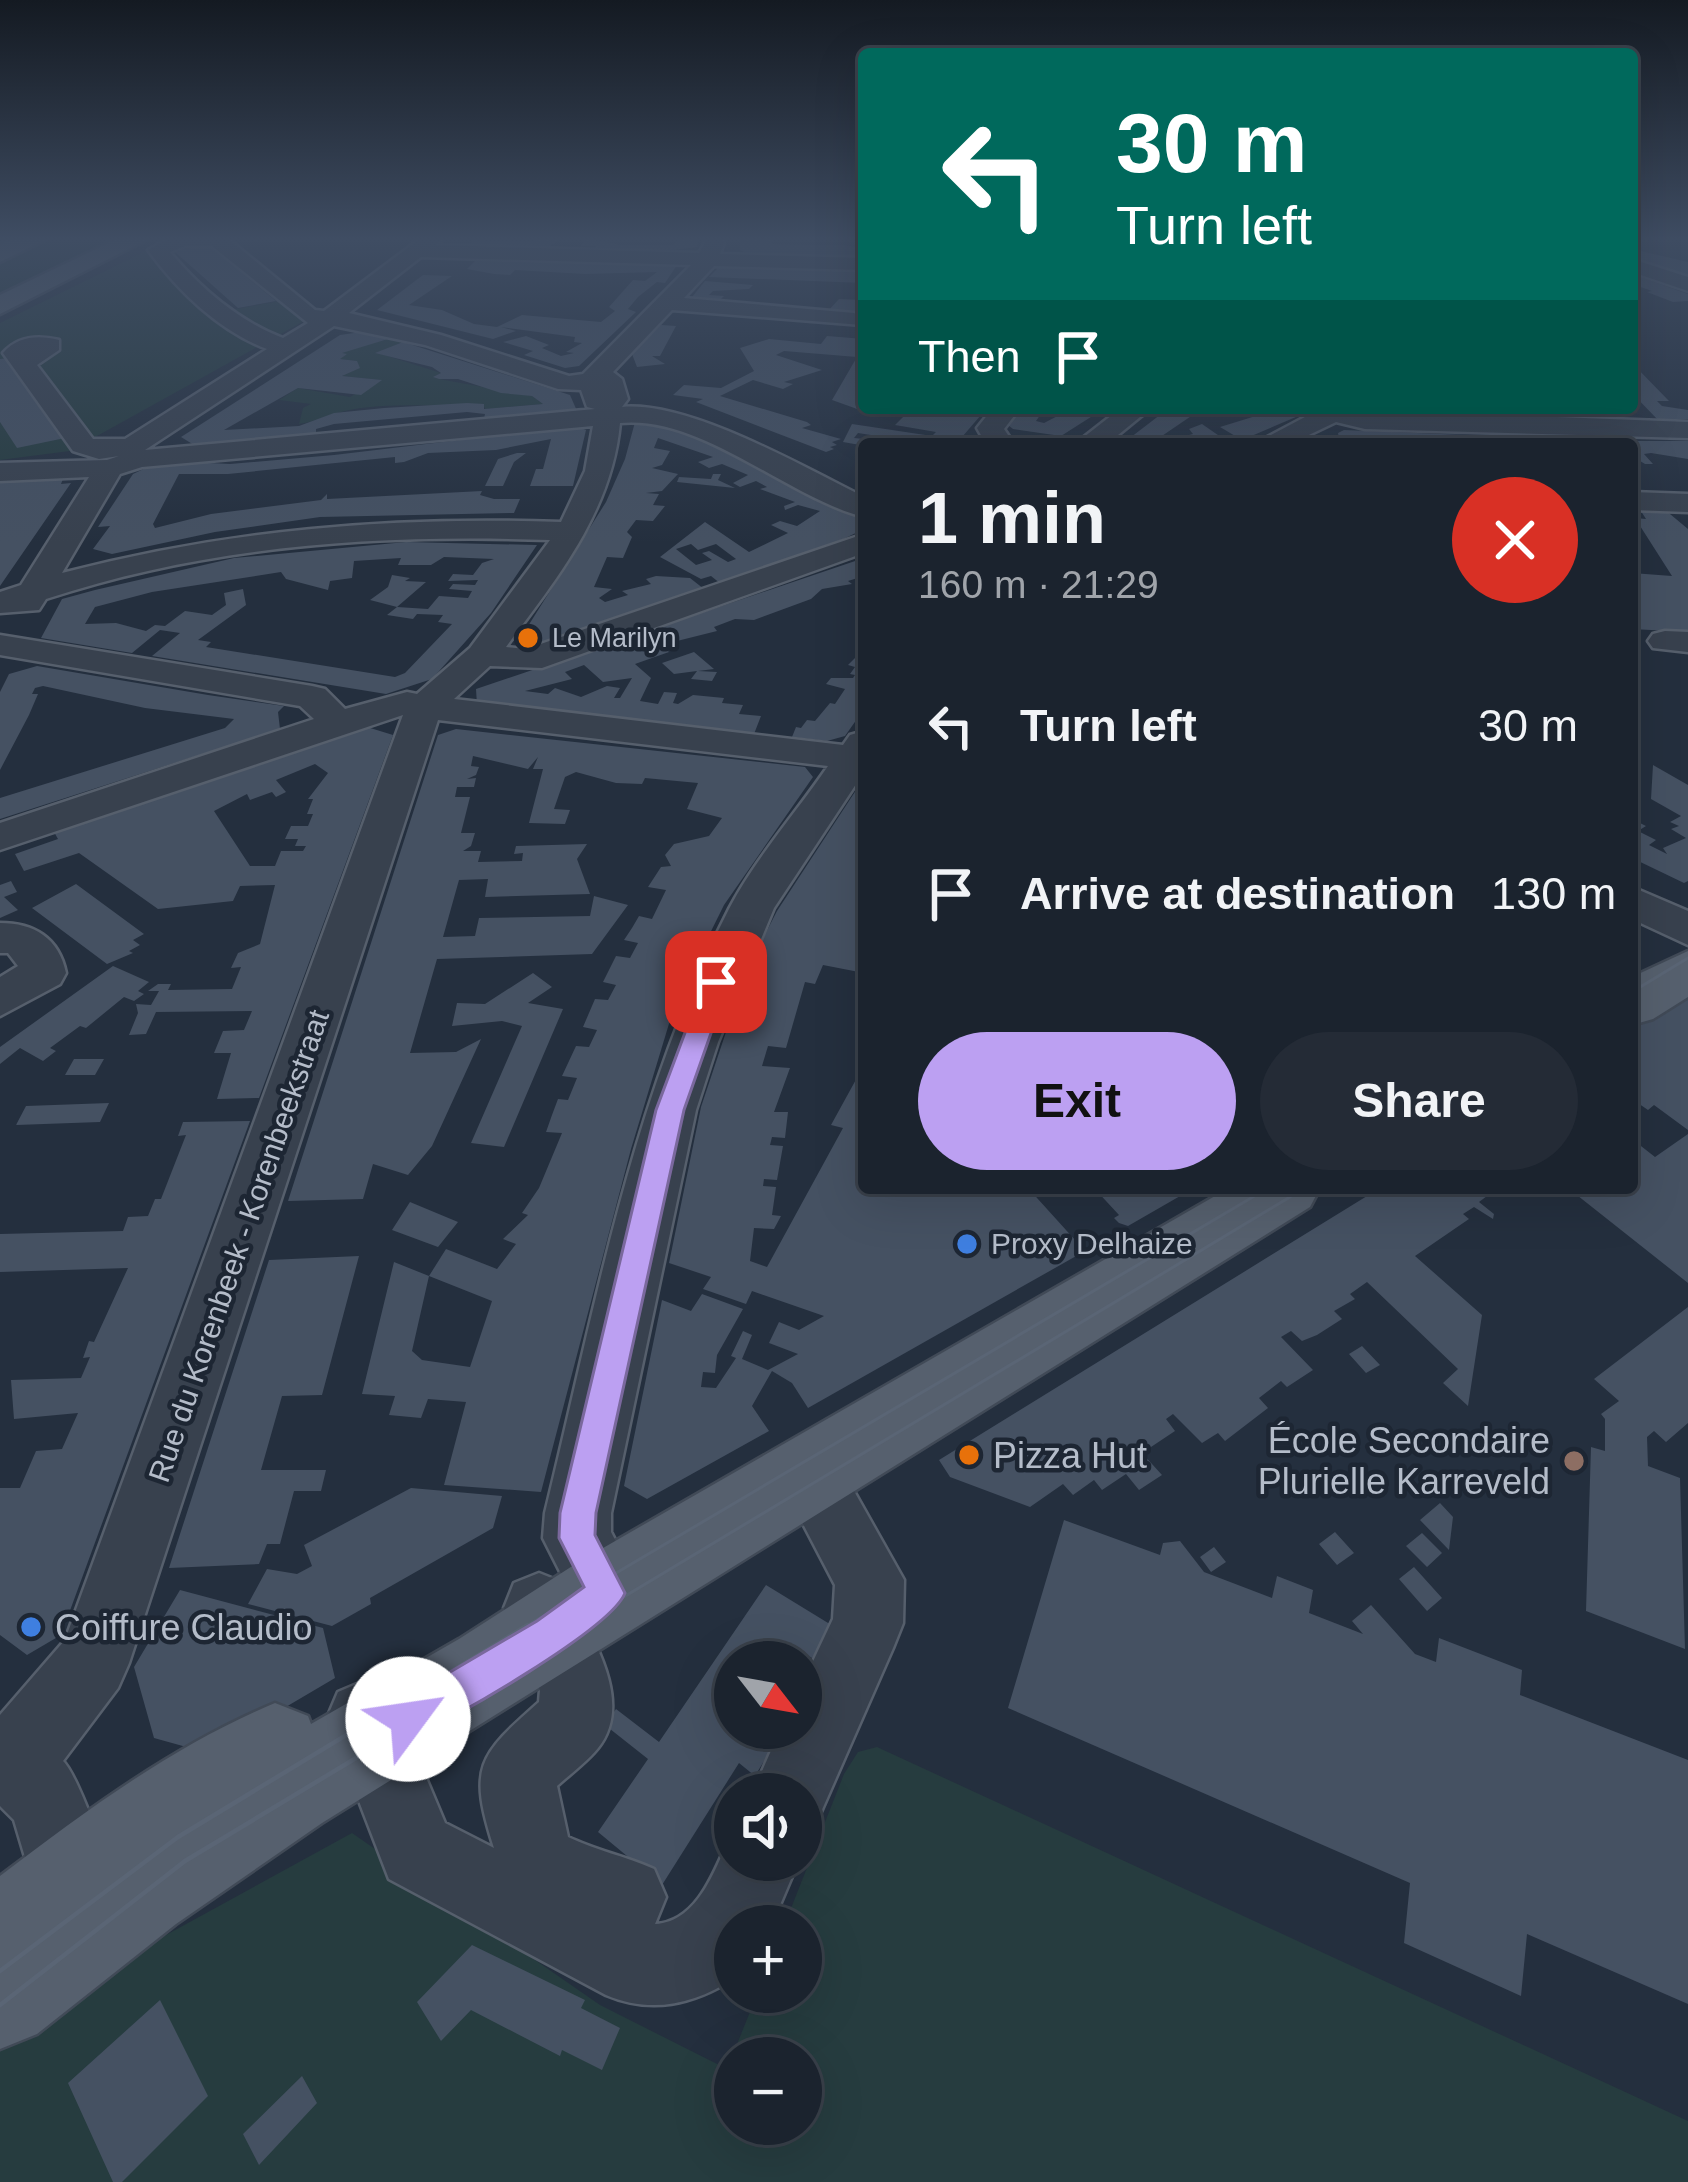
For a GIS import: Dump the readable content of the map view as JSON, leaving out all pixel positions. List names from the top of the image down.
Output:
{
  "streets": {
    "street": ["Rue du Korenbeek - Korenbeekstraat"]
  },
  "places": [
    "Le Marilyn",
    "Proxy Delhaize",
    "Pizza Hut",
    "École Secondaire Plurielle Karreveld",
    "Coiffure Claudio"
  ],
  "north": "bottom right",
  "page": {
    "turn": ["30 m", "Turn left"],
    "then": "Then",
    "heading": ["1 min", "160 m · 21:29"],
    "list": [
      {
        "name": "Turn left",
        "value": "30 m"
      },
      {
        "name": "Arrive at destination",
        "value": "130 m"
      }
    ],
    "buttons": ["Exit", "Share"],
    "map_buttons": ["+", "−"]
  }
}
